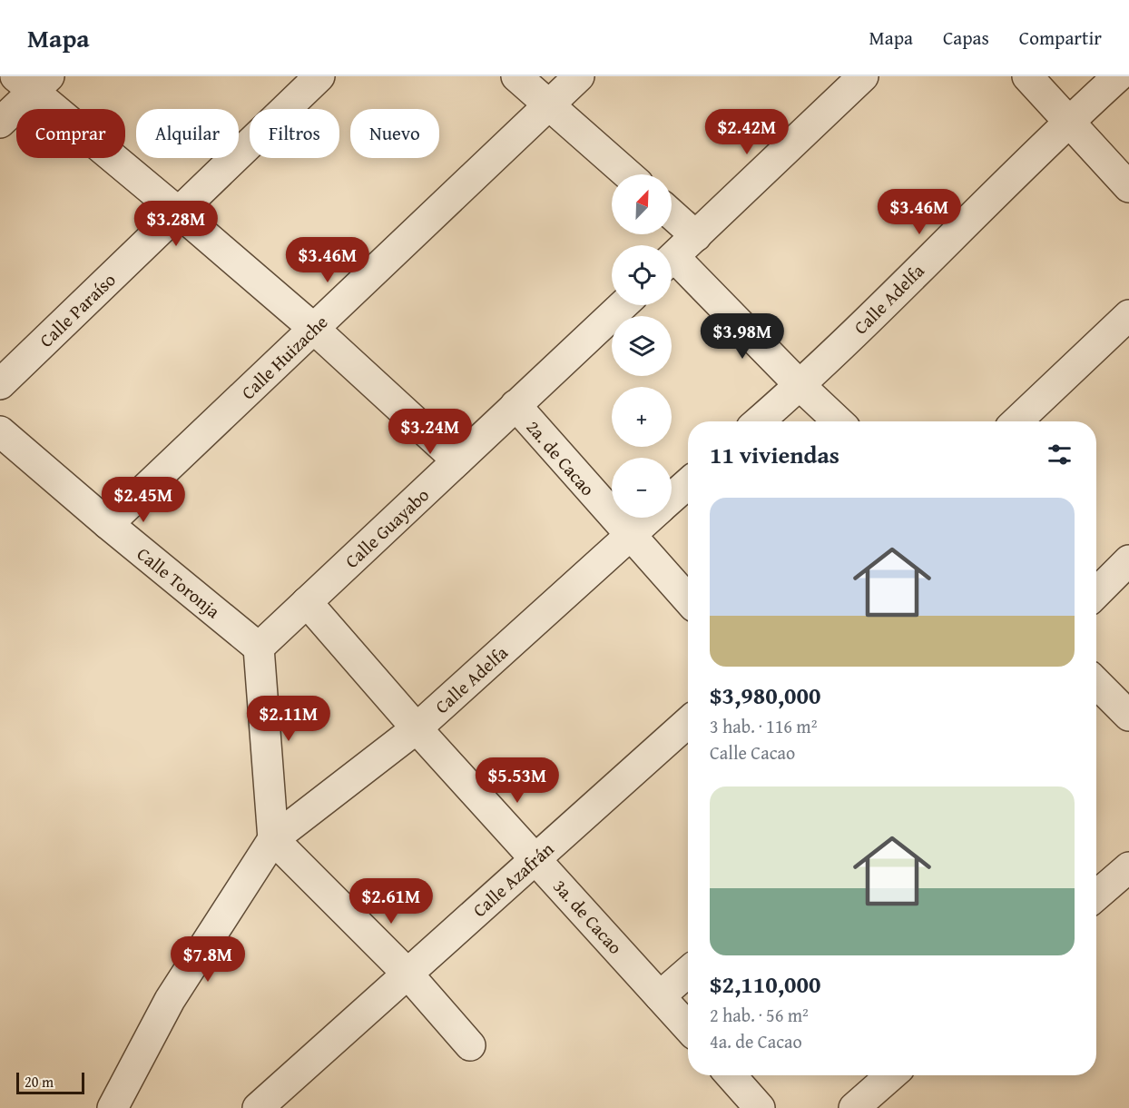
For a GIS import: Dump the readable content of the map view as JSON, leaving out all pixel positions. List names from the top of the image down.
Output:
{
  "streets": {
    "street": [
      "Calle Adelfa",
      "Calle Paraíso",
      "Calle Huizache",
      "2a. de Cacao",
      "Calle Guayabo",
      "Calle Toronja",
      "Calle Azafrán",
      "3a. de Cacao"
    ]
  },
  "crossings": [
    ["Calle Adelfa", "2a. de Cacao"],
    ["Calle Adelfa", "3a. de Cacao"],
    ["Calle Huizache", "Calle Toronja"],
    ["2a. de Cacao", "Calle Guayabo"],
    ["Calle Guayabo", "Calle Toronja"],
    ["Calle Guayabo", "3a. de Cacao"],
    ["Calle Azafrán", "3a. de Cacao"]
  ],
  "scale_bar": "20 m",
  "north": "top right",
  "page": {
    "header": "Mapa",
    "nav": ["Mapa", "Capas", "Compartir"],
    "price": [
      "$2.42M",
      "$3.46M",
      "$3.28M",
      "$3.46M",
      "$3.98M",
      "$3.24M",
      "$2.45M",
      "$2.11M",
      "$5.53M",
      "$2.61M",
      "$7.8M"
    ],
    "chip": [
      "Comprar",
      "Alquilar",
      "Filtros",
      "Nuevo"
    ],
    "map_buttons": ["+", "−"],
    "heading": "11 viviendas",
    "list": [
      {
        "name": "$3,980,000",
        "note": "3 hab. · 116 m² · Calle Cacao"
      },
      {
        "name": "$2,110,000",
        "note": "2 hab. · 56 m² · 4a. de Cacao"
      }
    ],
    "scale": "20 m"
  }
}
